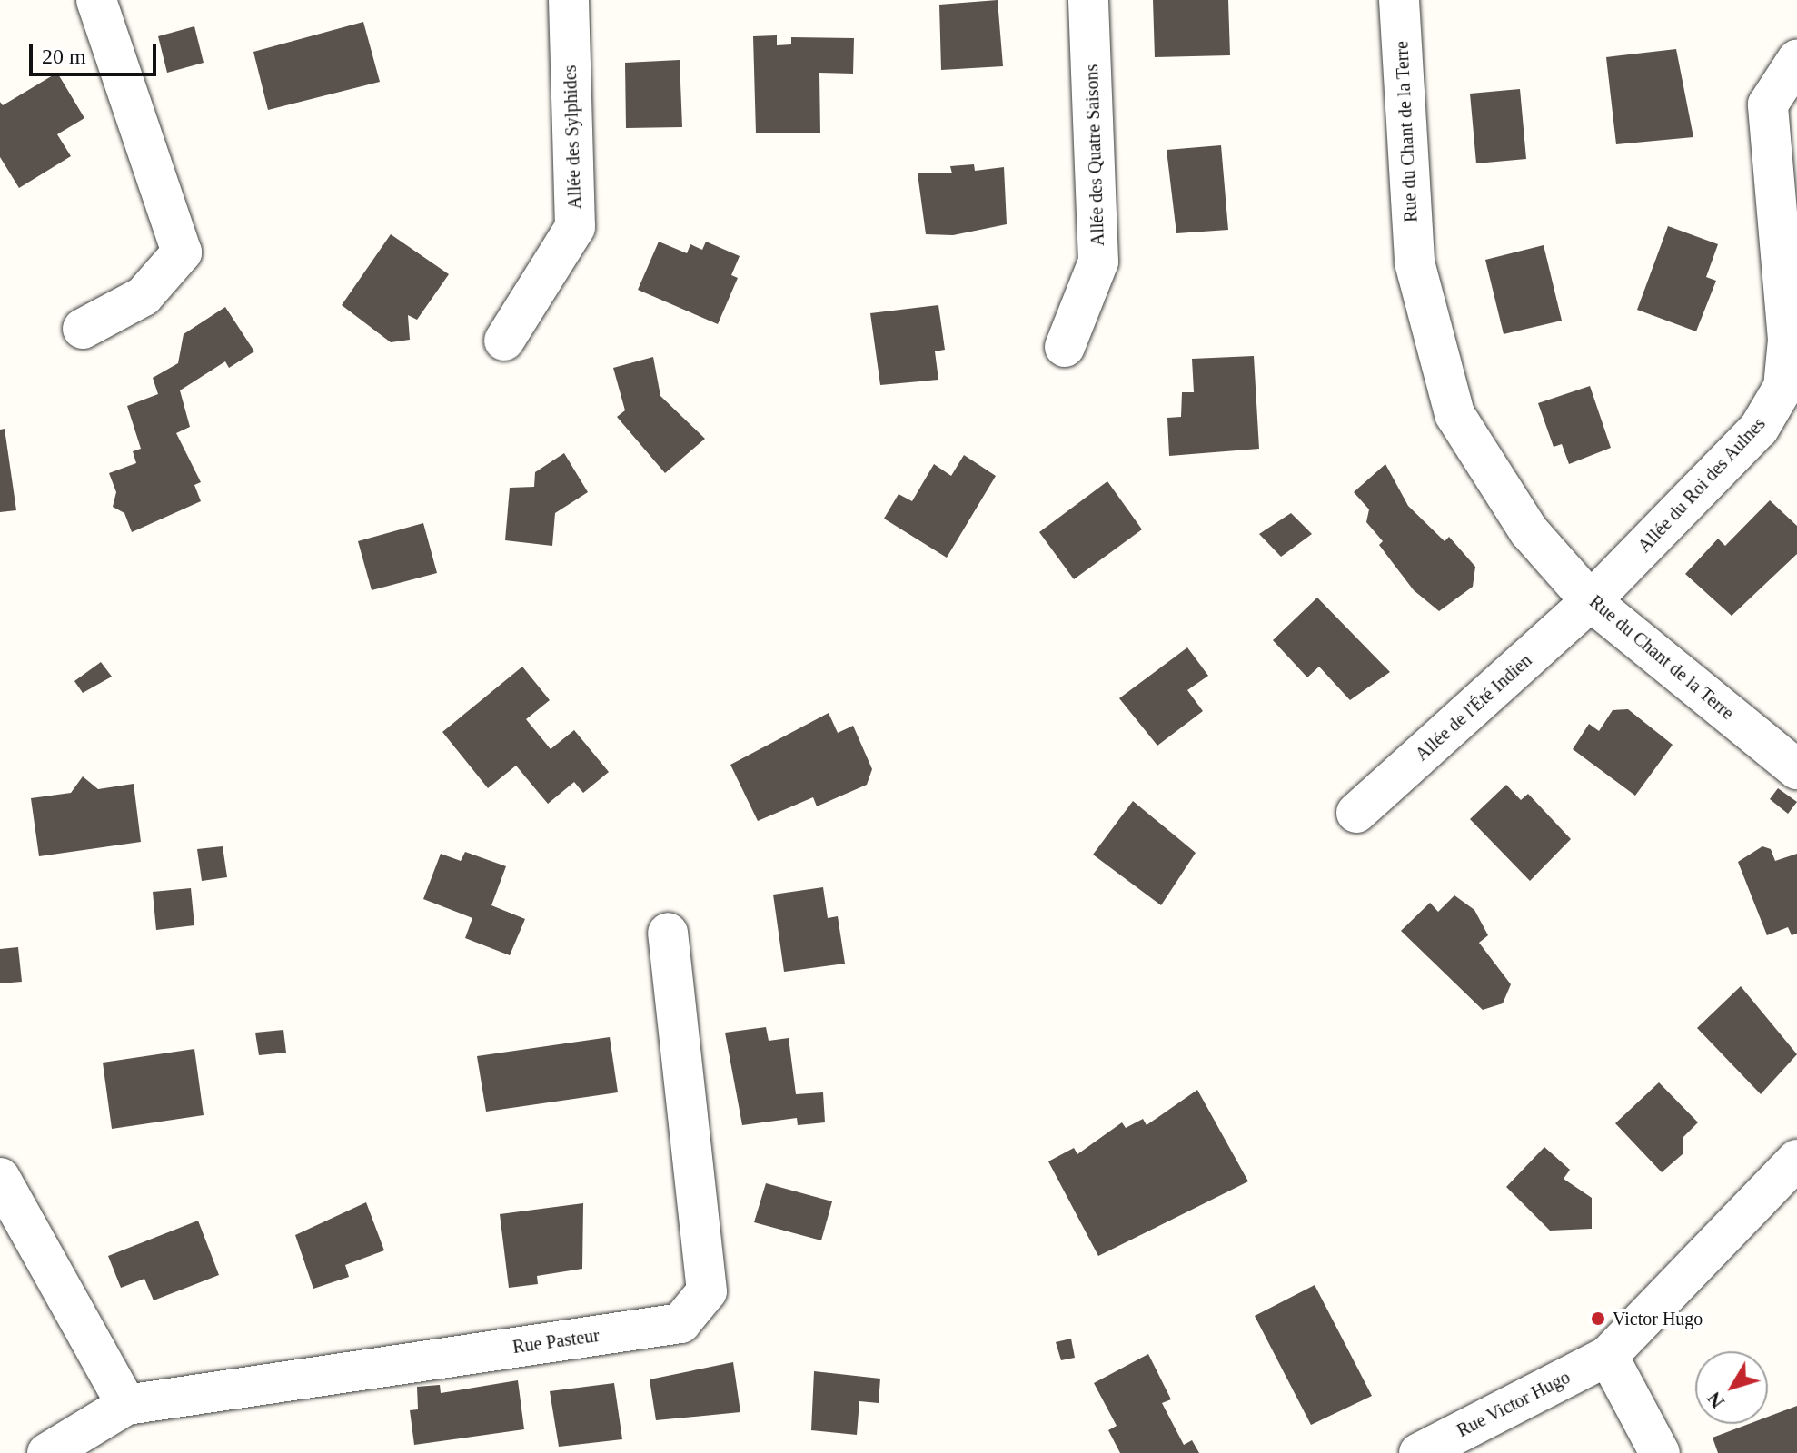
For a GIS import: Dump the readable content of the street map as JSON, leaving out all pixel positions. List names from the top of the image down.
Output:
{
  "streets": {
    "street": [
      "Rue du Chant de la Terre",
      "Allée des Sylphides",
      "Allée des Quatre Saisons",
      "Allée du Roi des Aulnes",
      "Allée de l'Été Indien",
      "Rue Pasteur",
      "Rue Victor Hugo"
    ]
  },
  "crossings": [
    ["Rue du Chant de la Terre", "Allée du Roi des Aulnes"],
    ["Rue du Chant de la Terre", "Allée de l'Été Indien"],
    ["Allée du Roi des Aulnes", "Allée de l'Été Indien"]
  ],
  "places": ["Victor Hugo"],
  "scale_bar": "20 m",
  "north": "bottom left"
}
